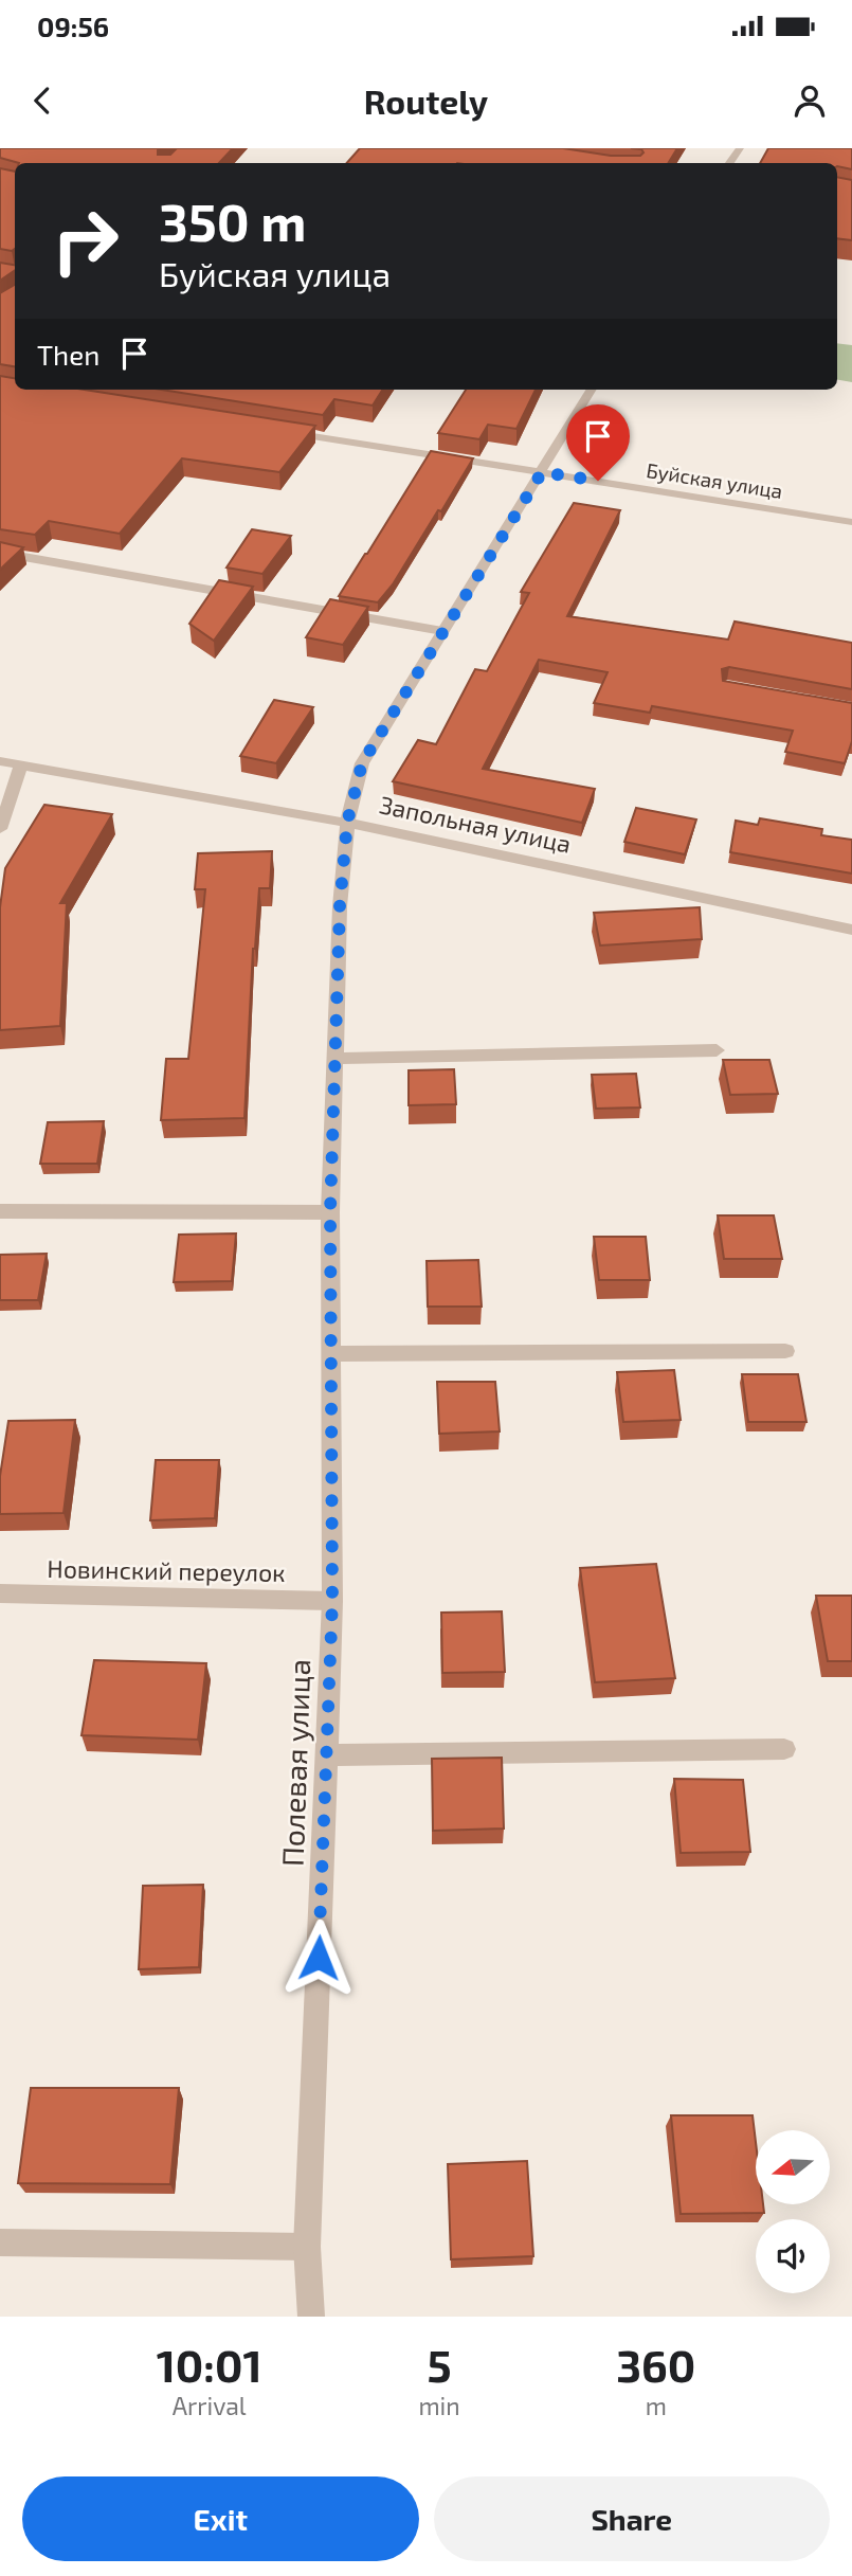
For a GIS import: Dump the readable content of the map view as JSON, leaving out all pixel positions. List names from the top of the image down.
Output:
{
  "streets": {
    "street": [
      "Буйская улица",
      "Запольная улица",
      "Новинский переулок",
      "Полевая улица"
    ]
  },
  "crossings": [
    ["Буйская улица", "Полевая улица"],
    ["Запольная улица", "Полевая улица"],
    ["Новинский переулок", "Полевая улица"]
  ],
  "north": "left",
  "page": {
    "status": "09:56",
    "header": "Routely",
    "turn": ["350 m", "Буйская улица"],
    "then": "Then",
    "eta": [
      "10:01",
      "Arrival",
      "5",
      "min",
      "360",
      "m"
    ],
    "buttons": ["Exit", "Share"]
  }
}
